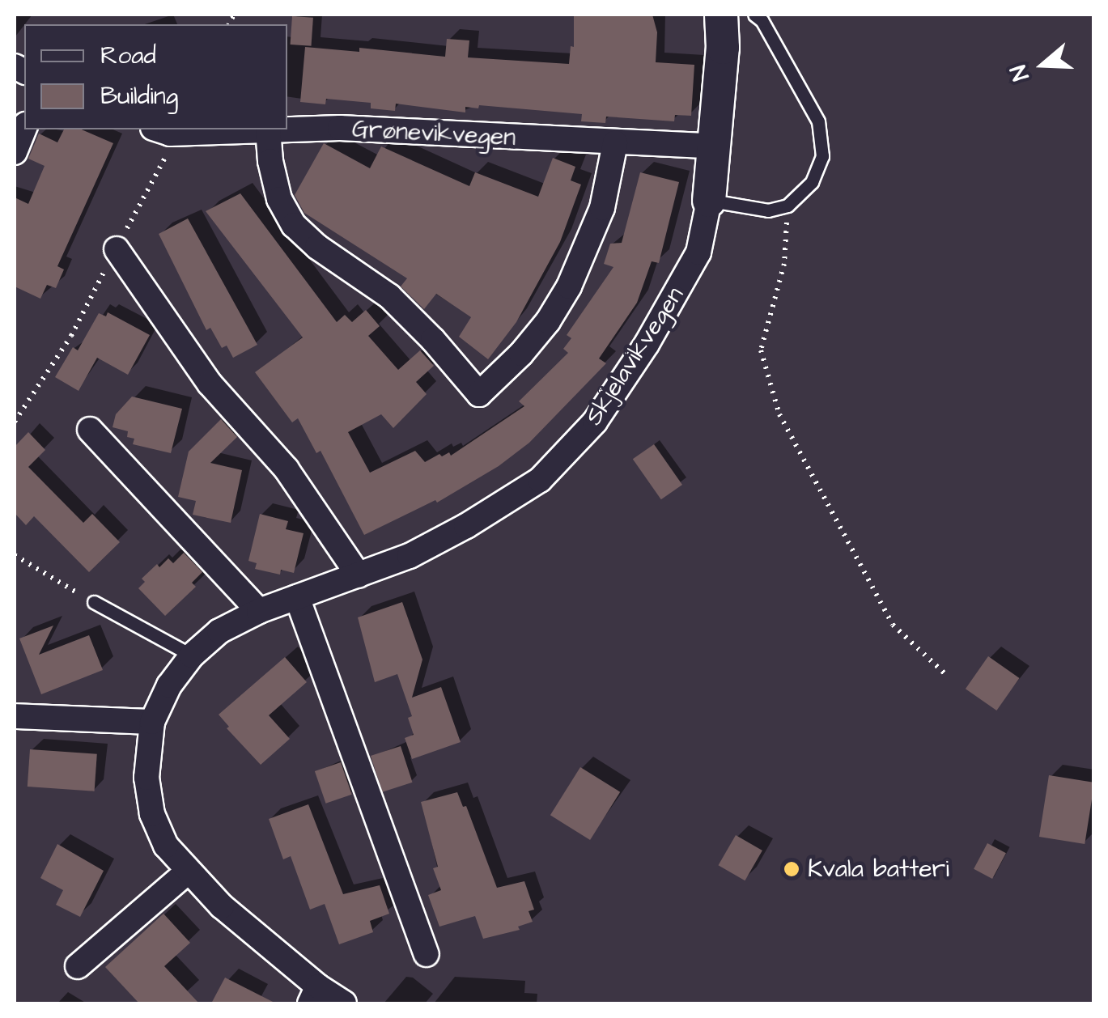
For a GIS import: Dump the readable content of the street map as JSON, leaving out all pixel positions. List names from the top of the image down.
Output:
{
  "streets": {
    "main road": ["Skjelavikvegen"],
    "street": ["Grønevikvegen"]
  },
  "crossings": [
    ["Grønevikvegen", "Skjelavikvegen"]
  ],
  "places": ["Kvala batteri"],
  "legend": ["Road", "Building"],
  "north": "left"
}
